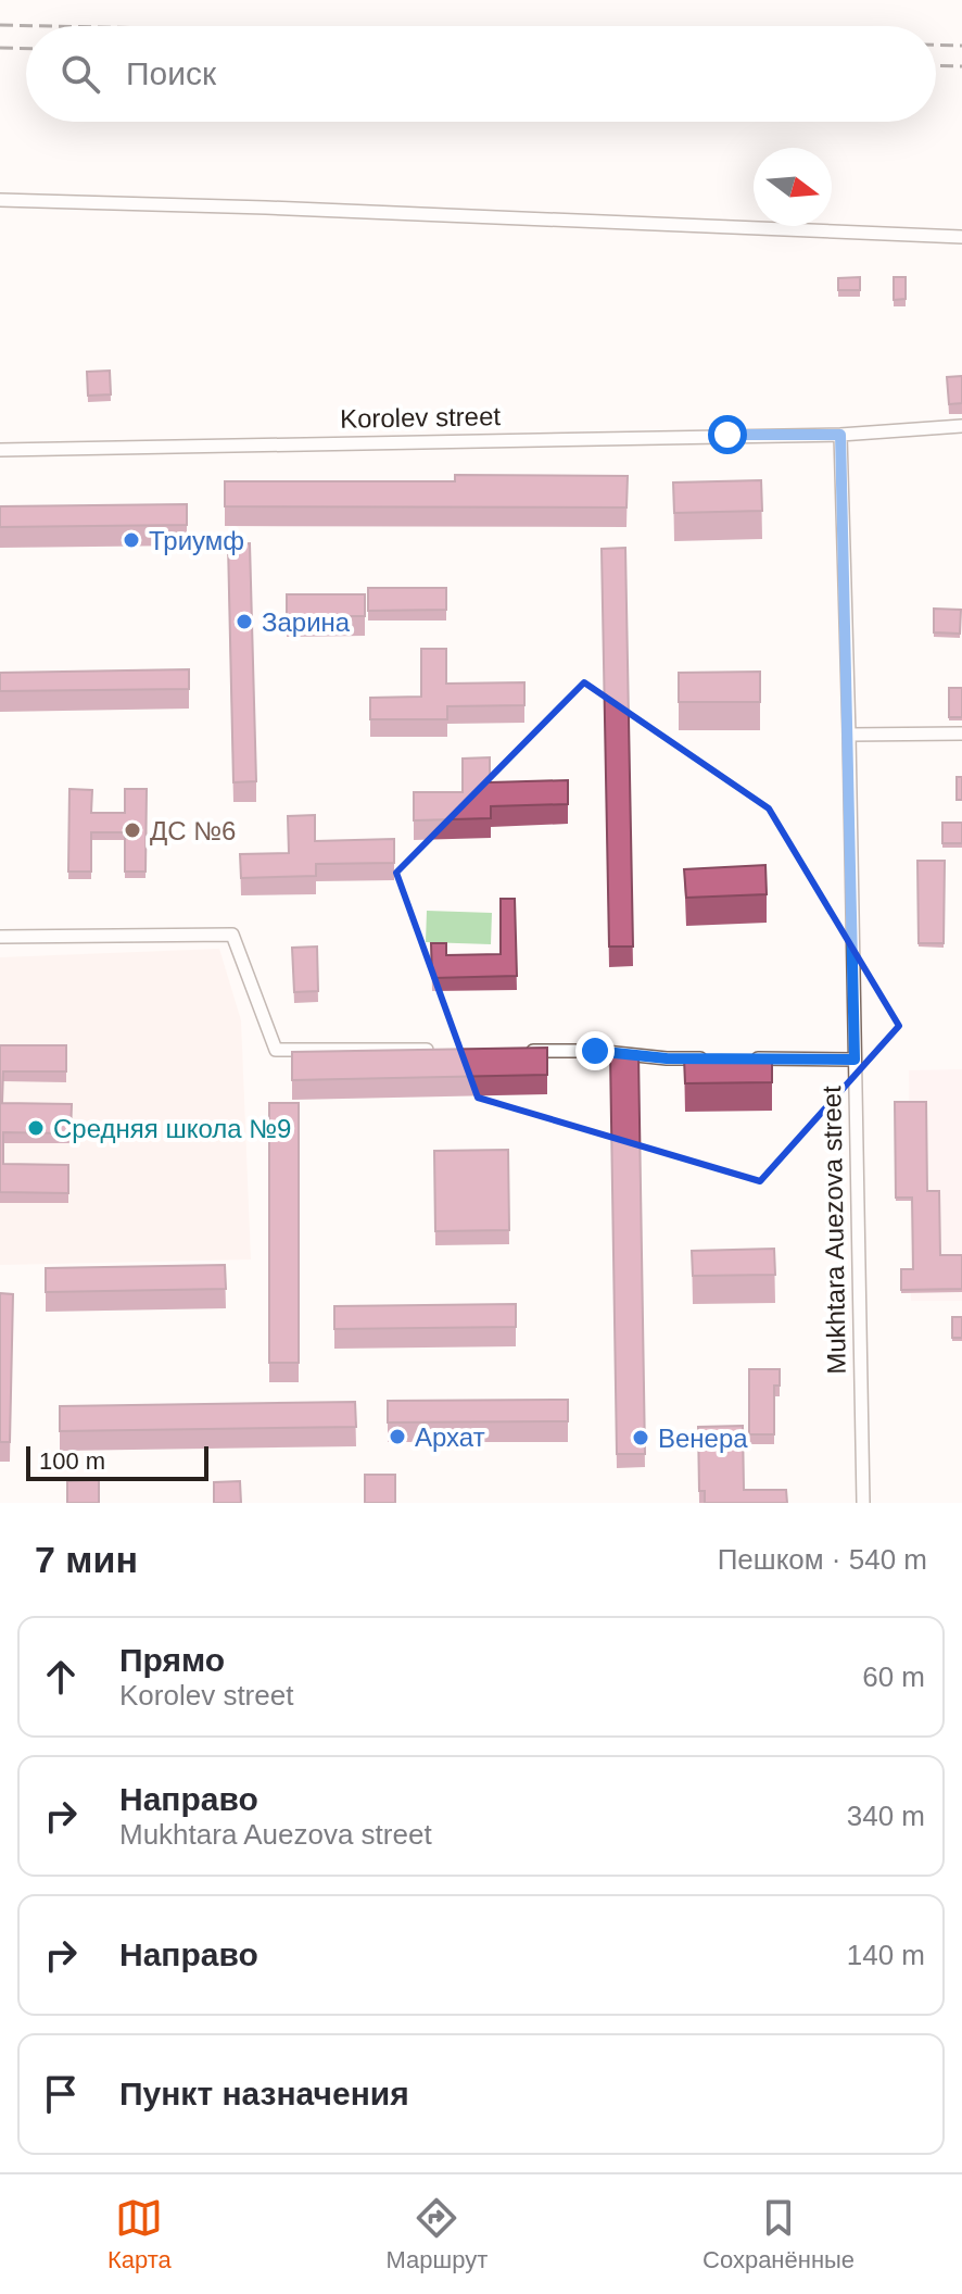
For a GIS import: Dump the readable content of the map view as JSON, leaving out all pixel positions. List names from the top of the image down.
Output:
{
  "streets": {
    "street": ["Korolev street", "Mukhtara Auezova street"]
  },
  "crossings": [
    ["Korolev street", "Mukhtara Auezova street"]
  ],
  "places": [
    "Триумф",
    "Зарина",
    "ДС №6",
    "Средняя школа №9",
    "Архат",
    "Венера"
  ],
  "scale_bar": "100 m",
  "north": "right",
  "page": {
    "search": "Поиск",
    "scale": "100 m",
    "heading": ["7 мин", "Пешком · 540 m"],
    "list": [
      ["Прямо", "Korolev street", "60 m"],
      ["Направо", "Mukhtara Auezova street", "340 m"],
      ["Направо", "140 m"],
      "Пункт назначения"
    ],
    "nav": ["Карта", "Маршрут", "Сохранённые"]
  }
}
